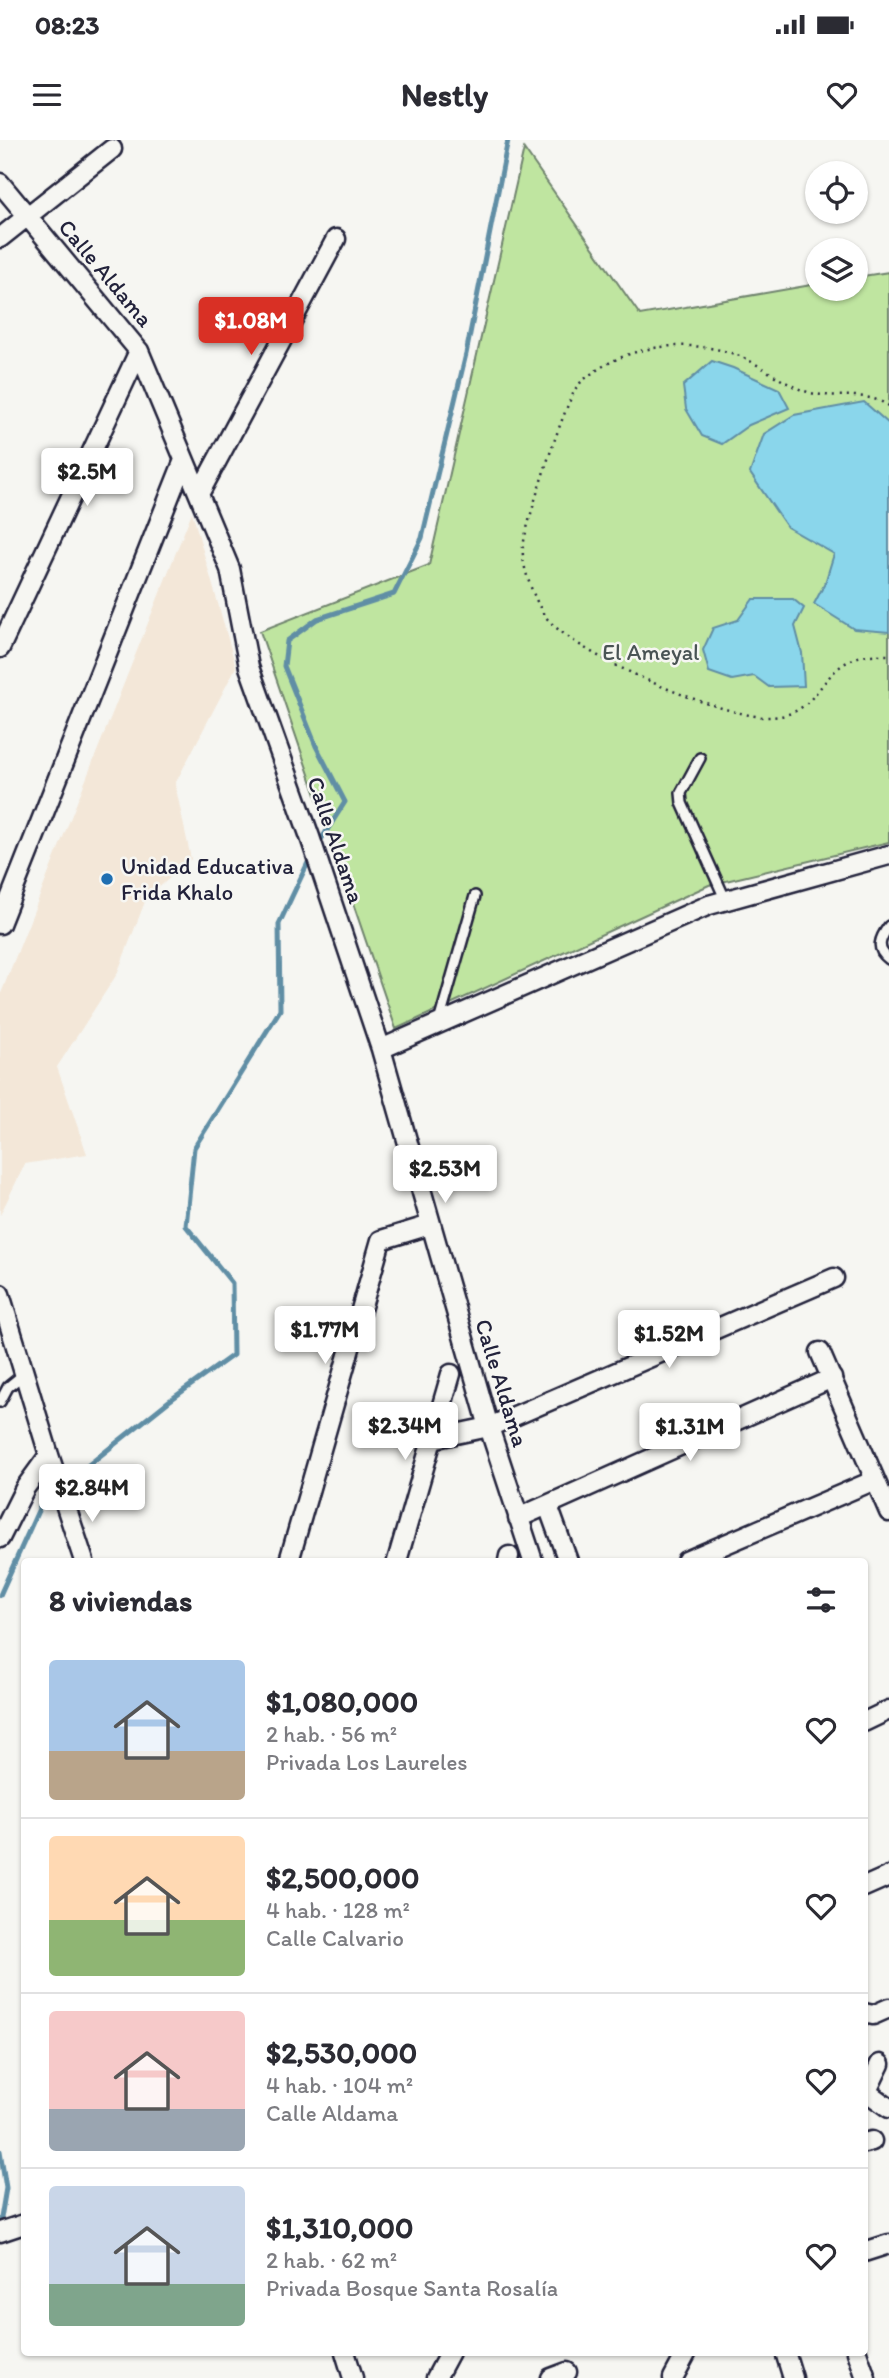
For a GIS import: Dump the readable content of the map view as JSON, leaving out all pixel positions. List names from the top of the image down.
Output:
{
  "streets": {
    "street": ["Calle Aldama"]
  },
  "parks": ["El Ameyal"],
  "places": ["Unidad Educativa Frida Khalo"],
  "page": {
    "status": "08:23",
    "header": "Nestly",
    "price": [
      "$1.08M",
      "$2.5M",
      "$2.53M",
      "$1.77M",
      "$1.52M",
      "$2.34M",
      "$1.31M",
      "$2.84M"
    ],
    "heading": "8 viviendas",
    "list": [
      {
        "name": "$1,080,000",
        "note": "2 hab. · 56 m² · Privada Los Laureles"
      },
      {
        "name": "$2,500,000",
        "note": "4 hab. · 128 m² · Calle Calvario"
      },
      {
        "name": "$2,530,000",
        "note": "4 hab. · 104 m² · Calle Aldama"
      },
      {
        "name": "$1,310,000",
        "note": "2 hab. · 62 m² · Privada Bosque Santa Rosalía"
      }
    ]
  }
}
